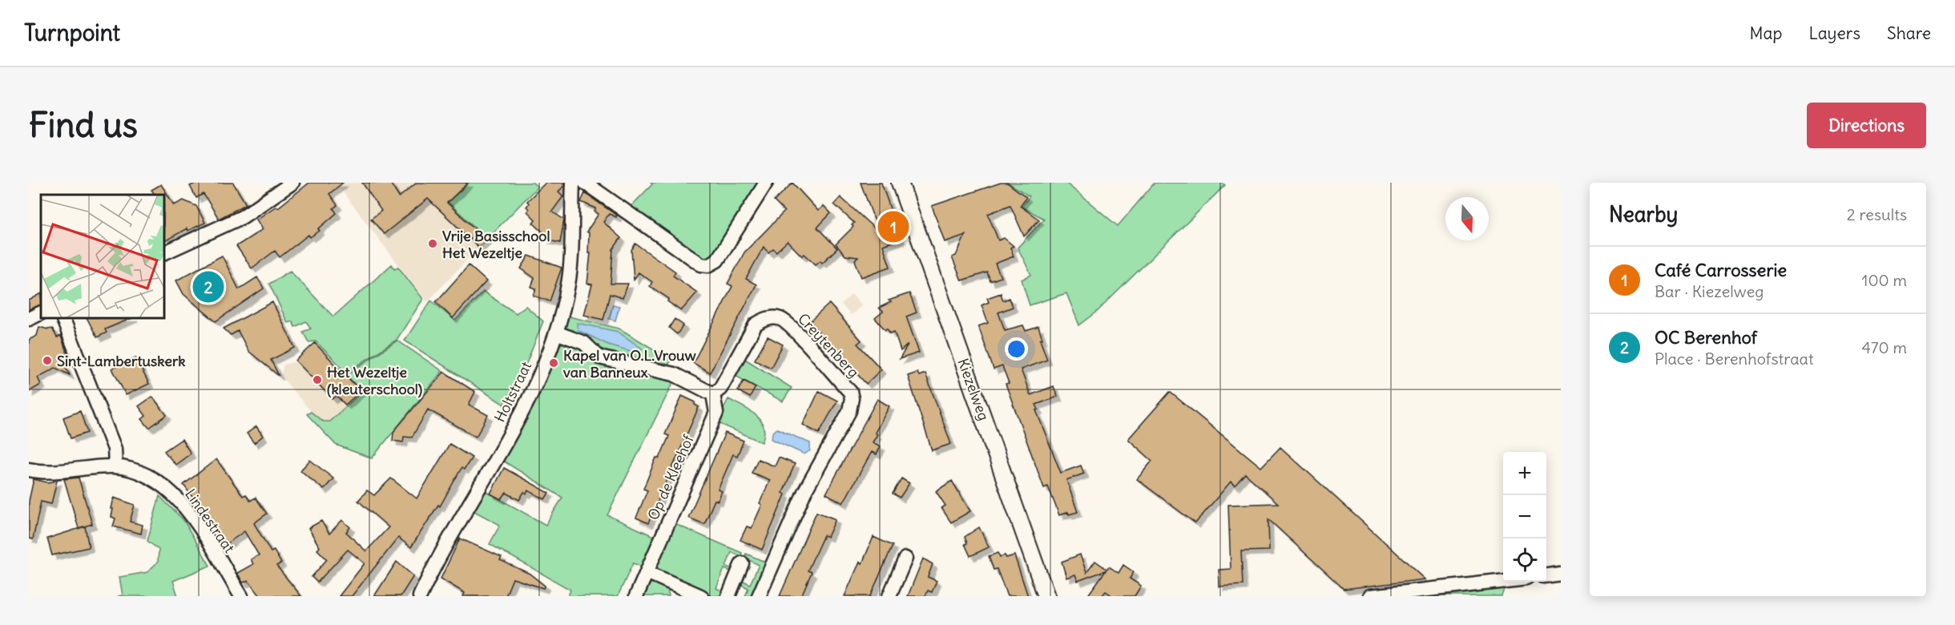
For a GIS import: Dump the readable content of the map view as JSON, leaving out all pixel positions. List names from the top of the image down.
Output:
{
  "streets": {
    "main road": ["Kiezelweg"],
    "street": [
      "Creytenberg",
      "Holtstraat",
      "Op de Kleehof",
      "Lindestraat"
    ]
  },
  "crossings": [
    ["Creytenberg", "Op de Kleehof"]
  ],
  "places": [
    "Vrije Basisschool Het Wezeltje",
    "Sint-Lambertuskerk",
    "Kapel van O.L.Vrouw van Banneux",
    "Het Wezeltje (kleuterschool)"
  ],
  "north": "bottom",
  "page": {
    "header": "Turnpoint",
    "nav": ["Map", "Layers", "Share"],
    "buttons": "Directions",
    "title": "Find us",
    "heading": ["Nearby", "2 results"],
    "pins": ["1", "2"],
    "list": [
      {
        "mark": "1",
        "name": "Café Carrosserie",
        "note": "Bar · Kiezelweg",
        "value": "100 m"
      },
      {
        "mark": "2",
        "name": "OC Berenhof",
        "note": "Place · Berenhofstraat",
        "value": "470 m"
      }
    ],
    "map_buttons": ["+", "−"]
  }
}
